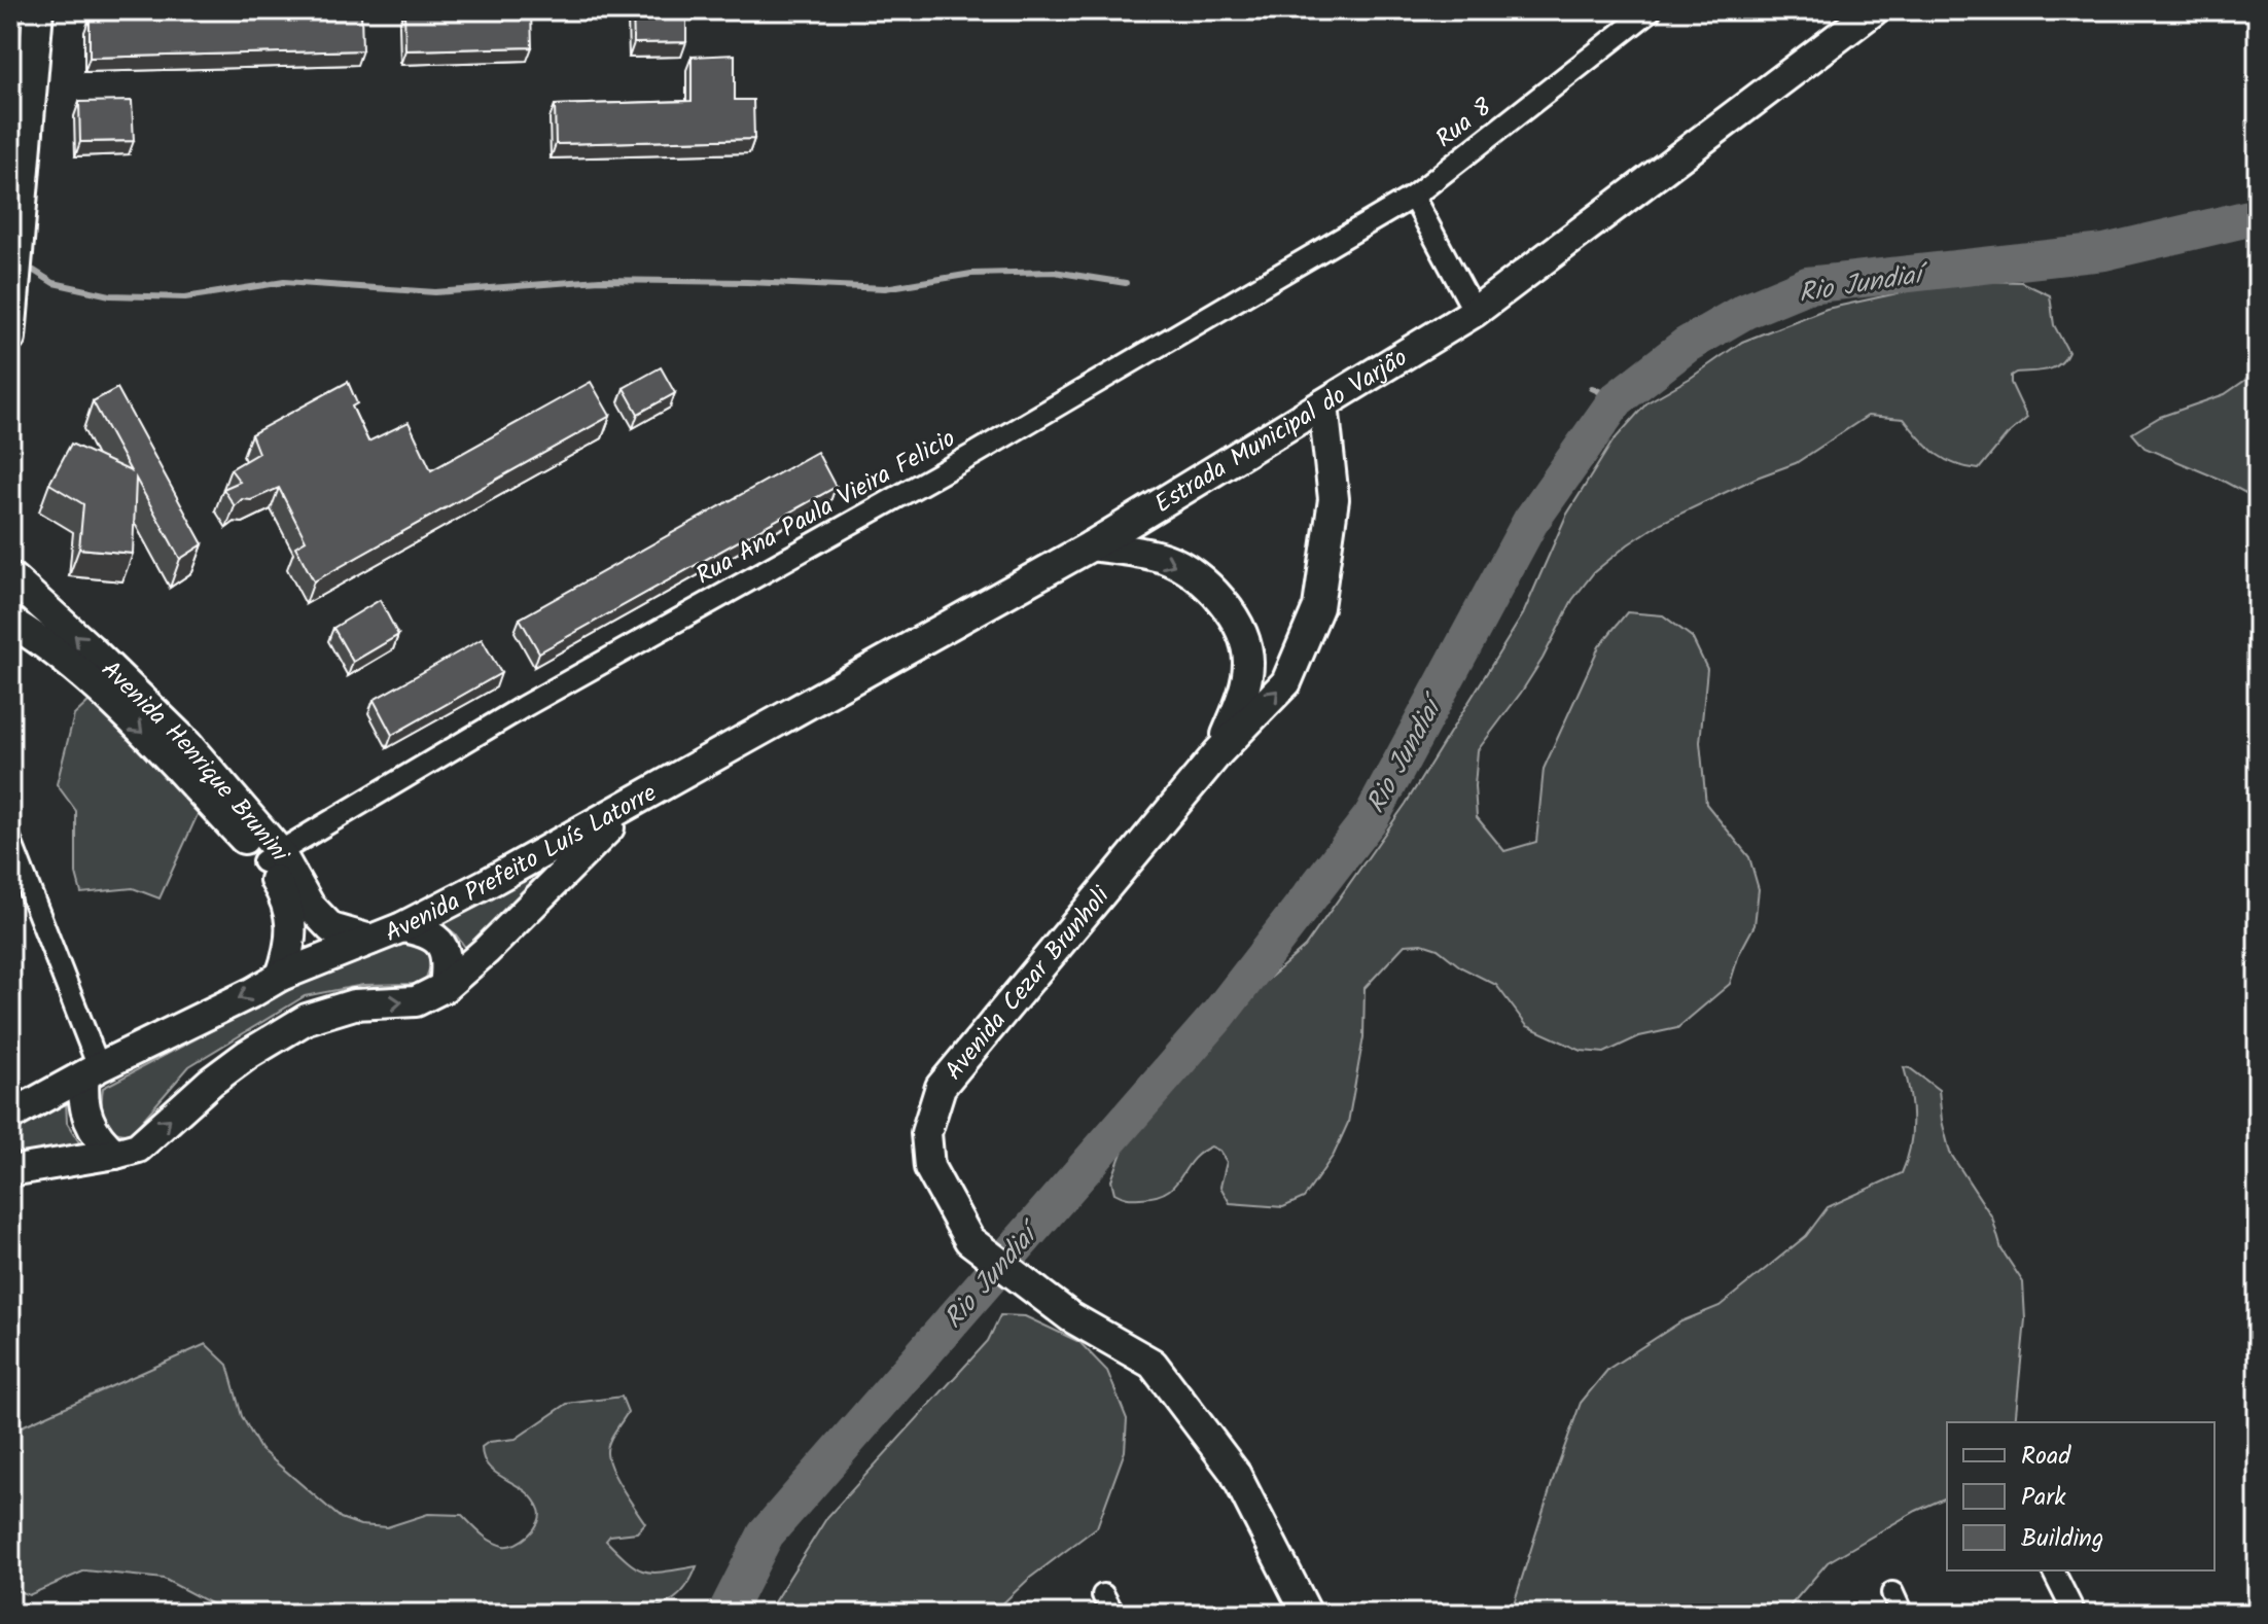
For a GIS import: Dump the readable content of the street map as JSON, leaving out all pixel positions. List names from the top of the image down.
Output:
{
  "streets": {
    "main road": [
      "Estrada Municipal do Varjão",
      "Avenida Henrique Brunini",
      "Avenida Prefeito Luís Latorre",
      "Avenida Cezar Brunholi"
    ],
    "street": ["Rua 8", "Rua Ana Paula Vieira Felicio"]
  },
  "crossings": [
    ["Rua 8", "Rua Ana Paula Vieira Felicio"],
    ["Estrada Municipal do Varjão", "Avenida Prefeito Luís Latorre"],
    ["Estrada Municipal do Varjão", "Avenida Cezar Brunholi"],
    ["Rua Ana Paula Vieira Felicio", "Avenida Henrique Brunini"],
    ["Avenida Henrique Brunini", "Avenida Prefeito Luís Latorre"]
  ],
  "water": ["Rio Jundiaí"],
  "legend": ["Road", "Park", "Building"]
}
